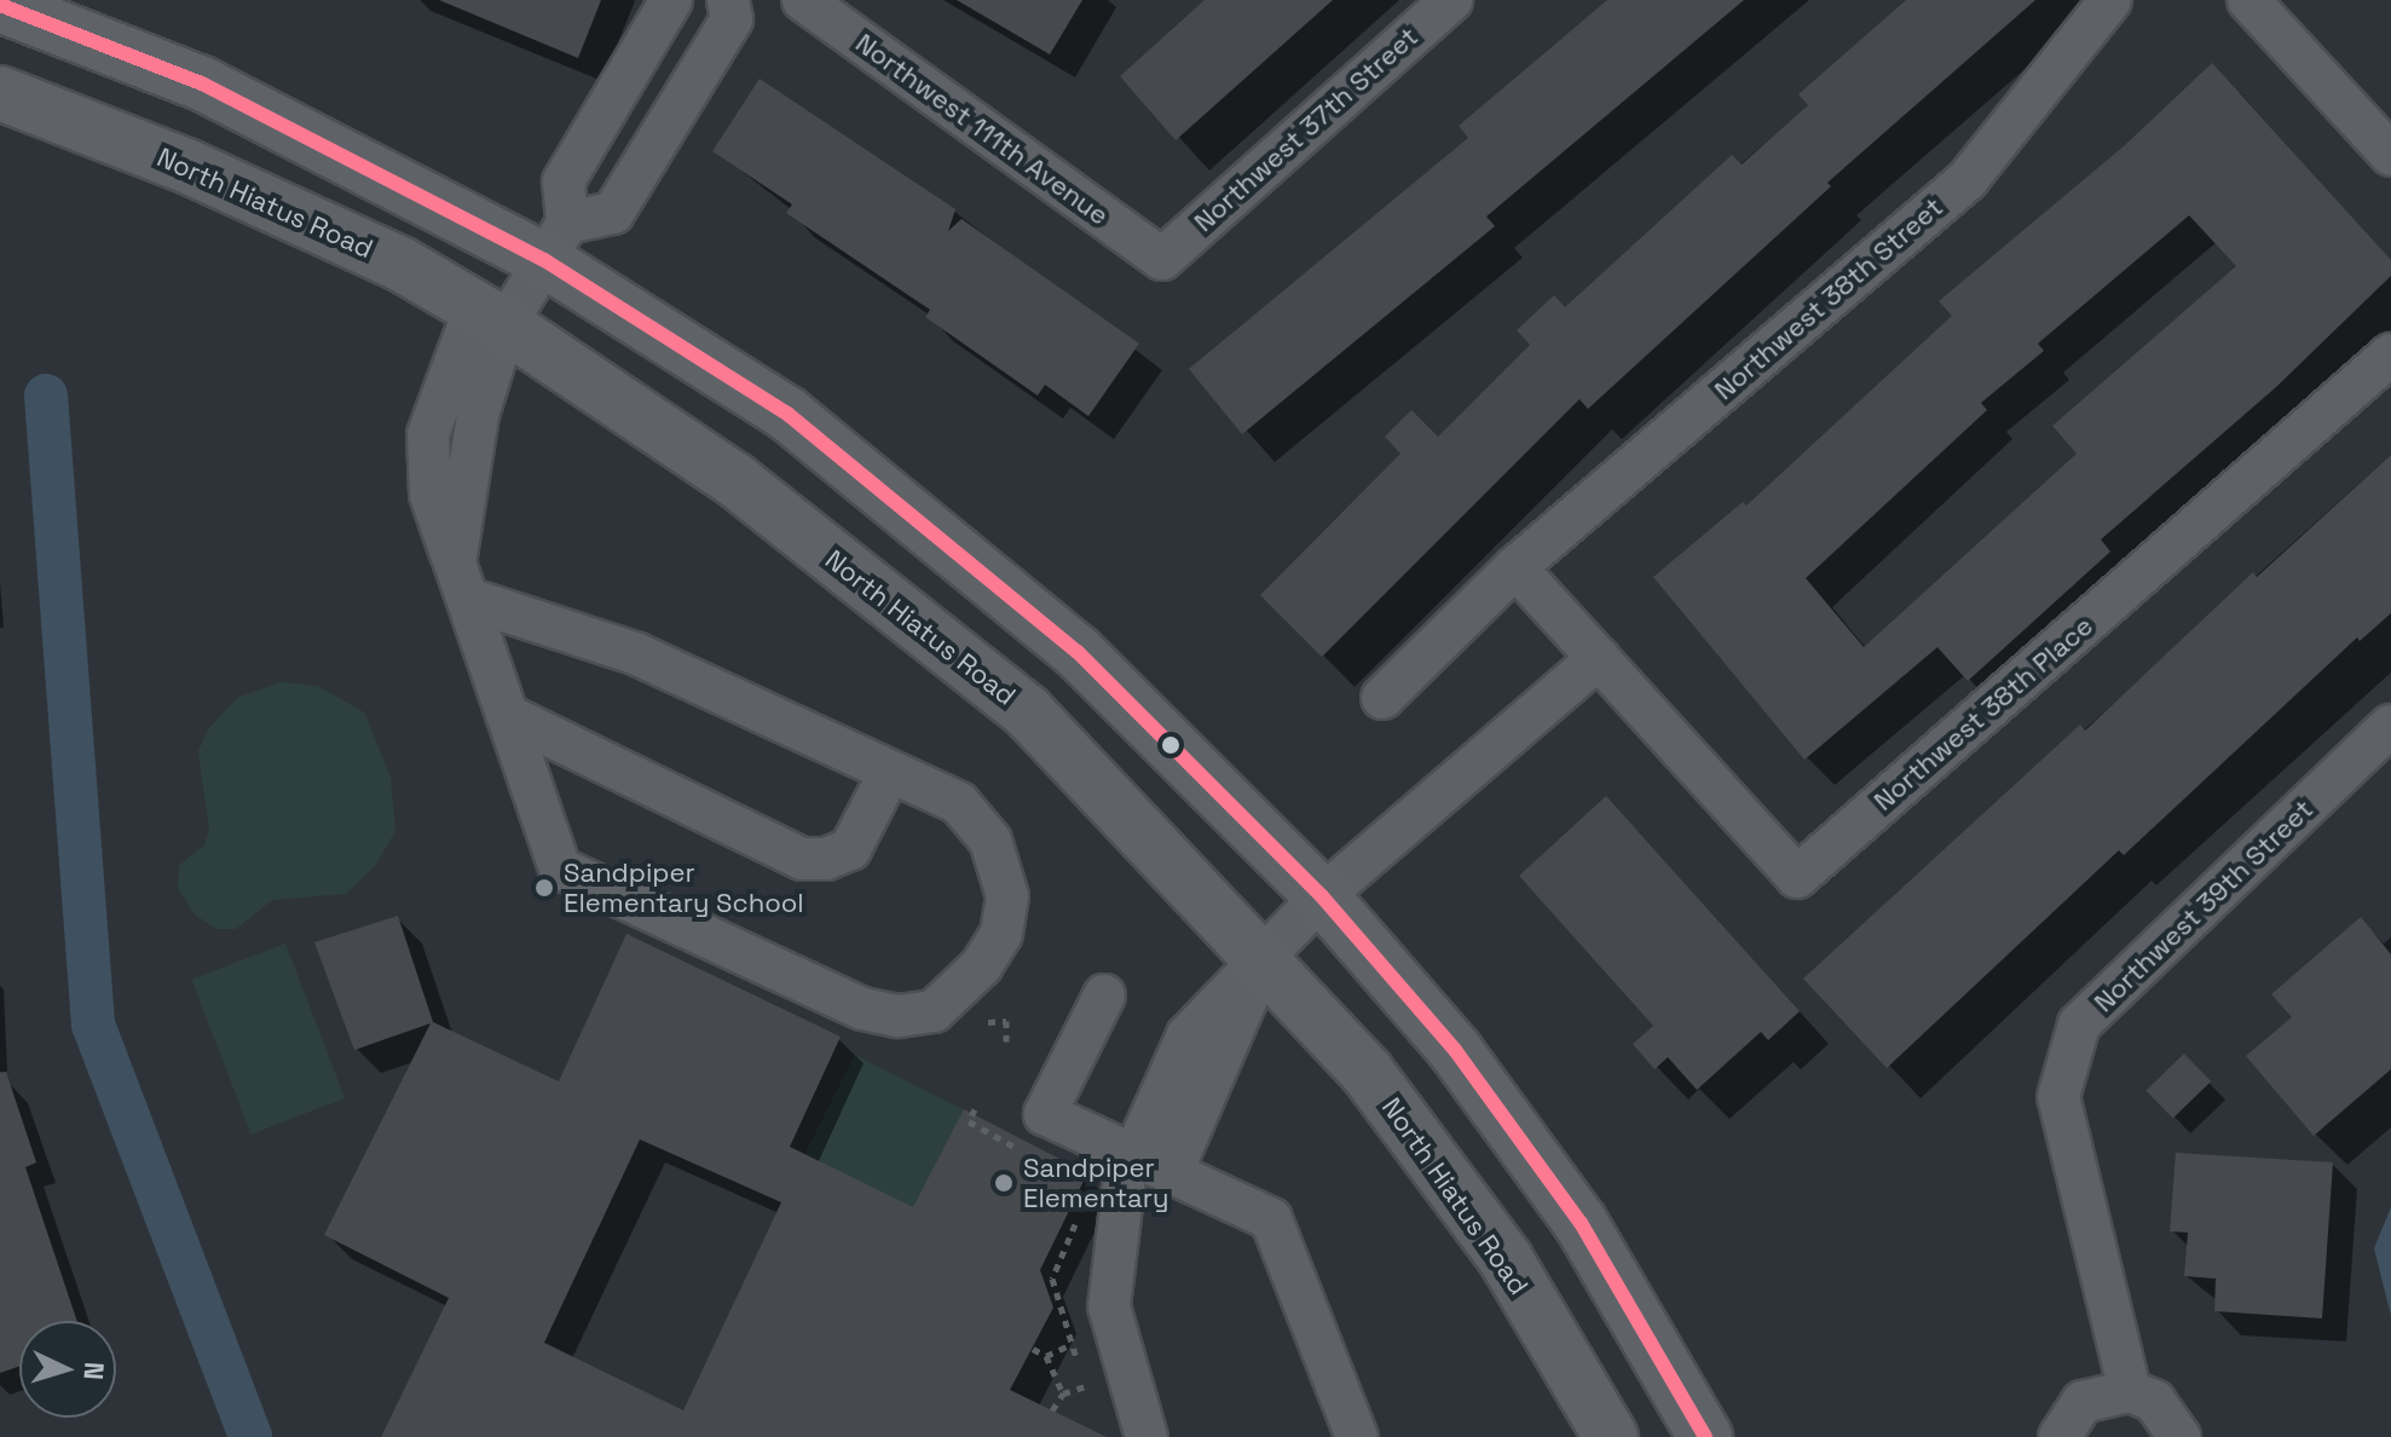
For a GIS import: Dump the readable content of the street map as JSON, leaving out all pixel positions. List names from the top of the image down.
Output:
{
  "streets": {
    "main road": ["North Hiatus Road"],
    "street": [
      "Northwest 111th Avenue",
      "Northwest 37th Street",
      "Northwest 38th Street",
      "Northwest 38th Place",
      "Northwest 39th Street"
    ]
  },
  "crossings": [
    ["Northwest 111th Avenue", "Northwest 37th Street"]
  ],
  "places": ["Sandpiper Elementary School", "Sandpiper Elementary"],
  "north": "right"
}
